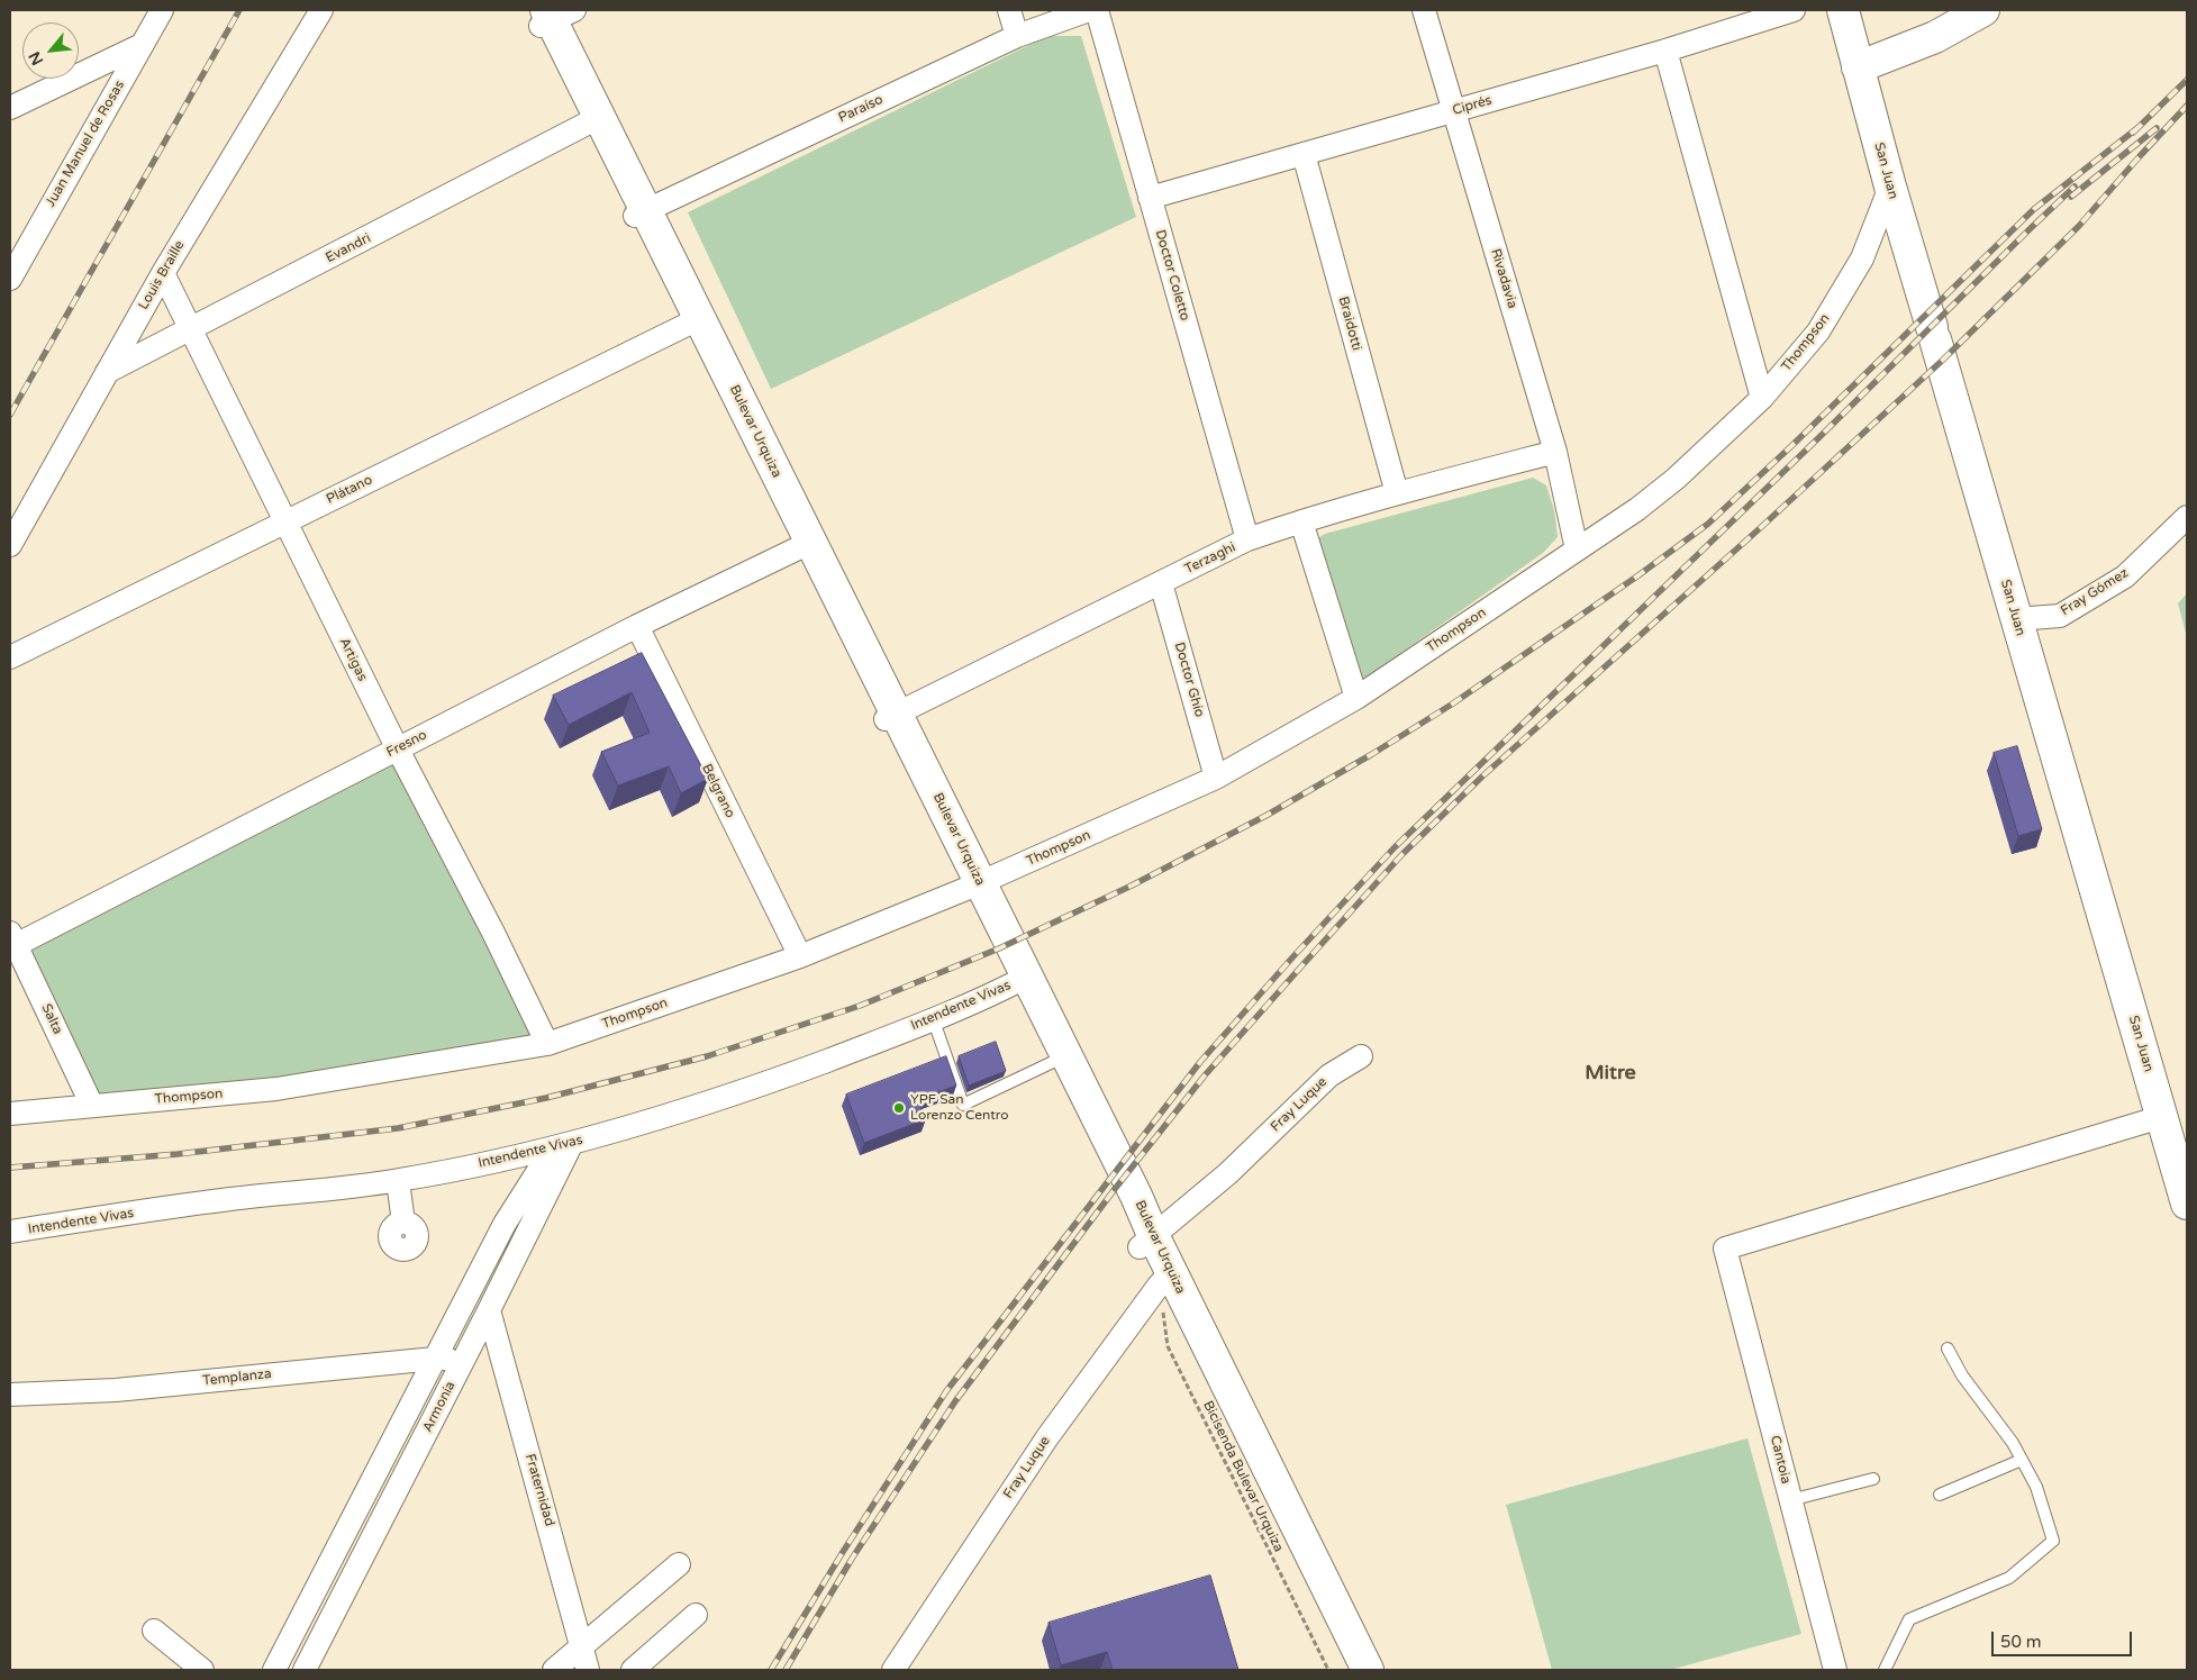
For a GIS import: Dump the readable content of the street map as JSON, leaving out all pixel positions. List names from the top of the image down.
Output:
{
  "streets": {
    "main road": ["San Juan", "Bulevar Urquiza"],
    "street": [
      "Ciprés",
      "Paraíso",
      "Juan Manuel de Rosas",
      "Evandri",
      "Louis Braille",
      "Doctor Coletto",
      "Rivadavia",
      "Braidotti",
      "Thompson",
      "Plátano",
      "Terzaghi",
      "Fray Gómez",
      "Artigas",
      "Doctor Ghío",
      "Fresno",
      "Belgrano",
      "Intendente Vivas",
      "Salta",
      "Fray Luque",
      "Templanza",
      "Armonía",
      "Cantoia",
      "Fraternidad"
    ],
    "path": ["Bicisenda Bulevar Urquiza"]
  },
  "crossings": [
    ["Ciprés", "Doctor Coletto"],
    ["Ciprés", "Rivadavia"],
    ["Ciprés", "Braidotti"],
    ["Paraíso", "Bulevar Urquiza"],
    ["San Juan", "Thompson"],
    ["San Juan", "Fray Gómez"],
    ["San Juan", "Cantoia"],
    ["Evandri", "Louis Braille"],
    ["Evandri", "Bulevar Urquiza"],
    ["Evandri", "Artigas"],
    ["Louis Braille", "Artigas"],
    ["Doctor Coletto", "Terzaghi"],
    ["Rivadavia", "Thompson"],
    ["Rivadavia", "Terzaghi"],
    ["Braidotti", "Terzaghi"],
    ["Thompson", "Bulevar Urquiza"],
    ["Thompson", "Artigas"],
    ["Thompson", "Doctor Ghío"],
    ["Thompson", "Belgrano"],
    ["Thompson", "Salta"],
    ["Bulevar Urquiza", "Plátano"],
    ["Bulevar Urquiza", "Terzaghi"],
    ["Bulevar Urquiza", "Fresno"],
    ["Bulevar Urquiza", "Intendente Vivas"],
    ["Bulevar Urquiza", "Fray Luque"],
    ["Bulevar Urquiza", "Bicisenda Bulevar Urquiza"],
    ["Plátano", "Artigas"],
    ["Terzaghi", "Doctor Ghío"],
    ["Artigas", "Fresno"],
    ["Fresno", "Belgrano"],
    ["Fresno", "Salta"],
    ["Intendente Vivas", "Armonía"],
    ["Fray Luque", "Bicisenda Bulevar Urquiza"],
    ["Templanza", "Armonía"],
    ["Armonía", "Fraternidad"]
  ],
  "districts": ["Mitre"],
  "places": ["YPF San Lorenzo Centro"],
  "scale_bar": "50 m",
  "north": "bottom left"
}
